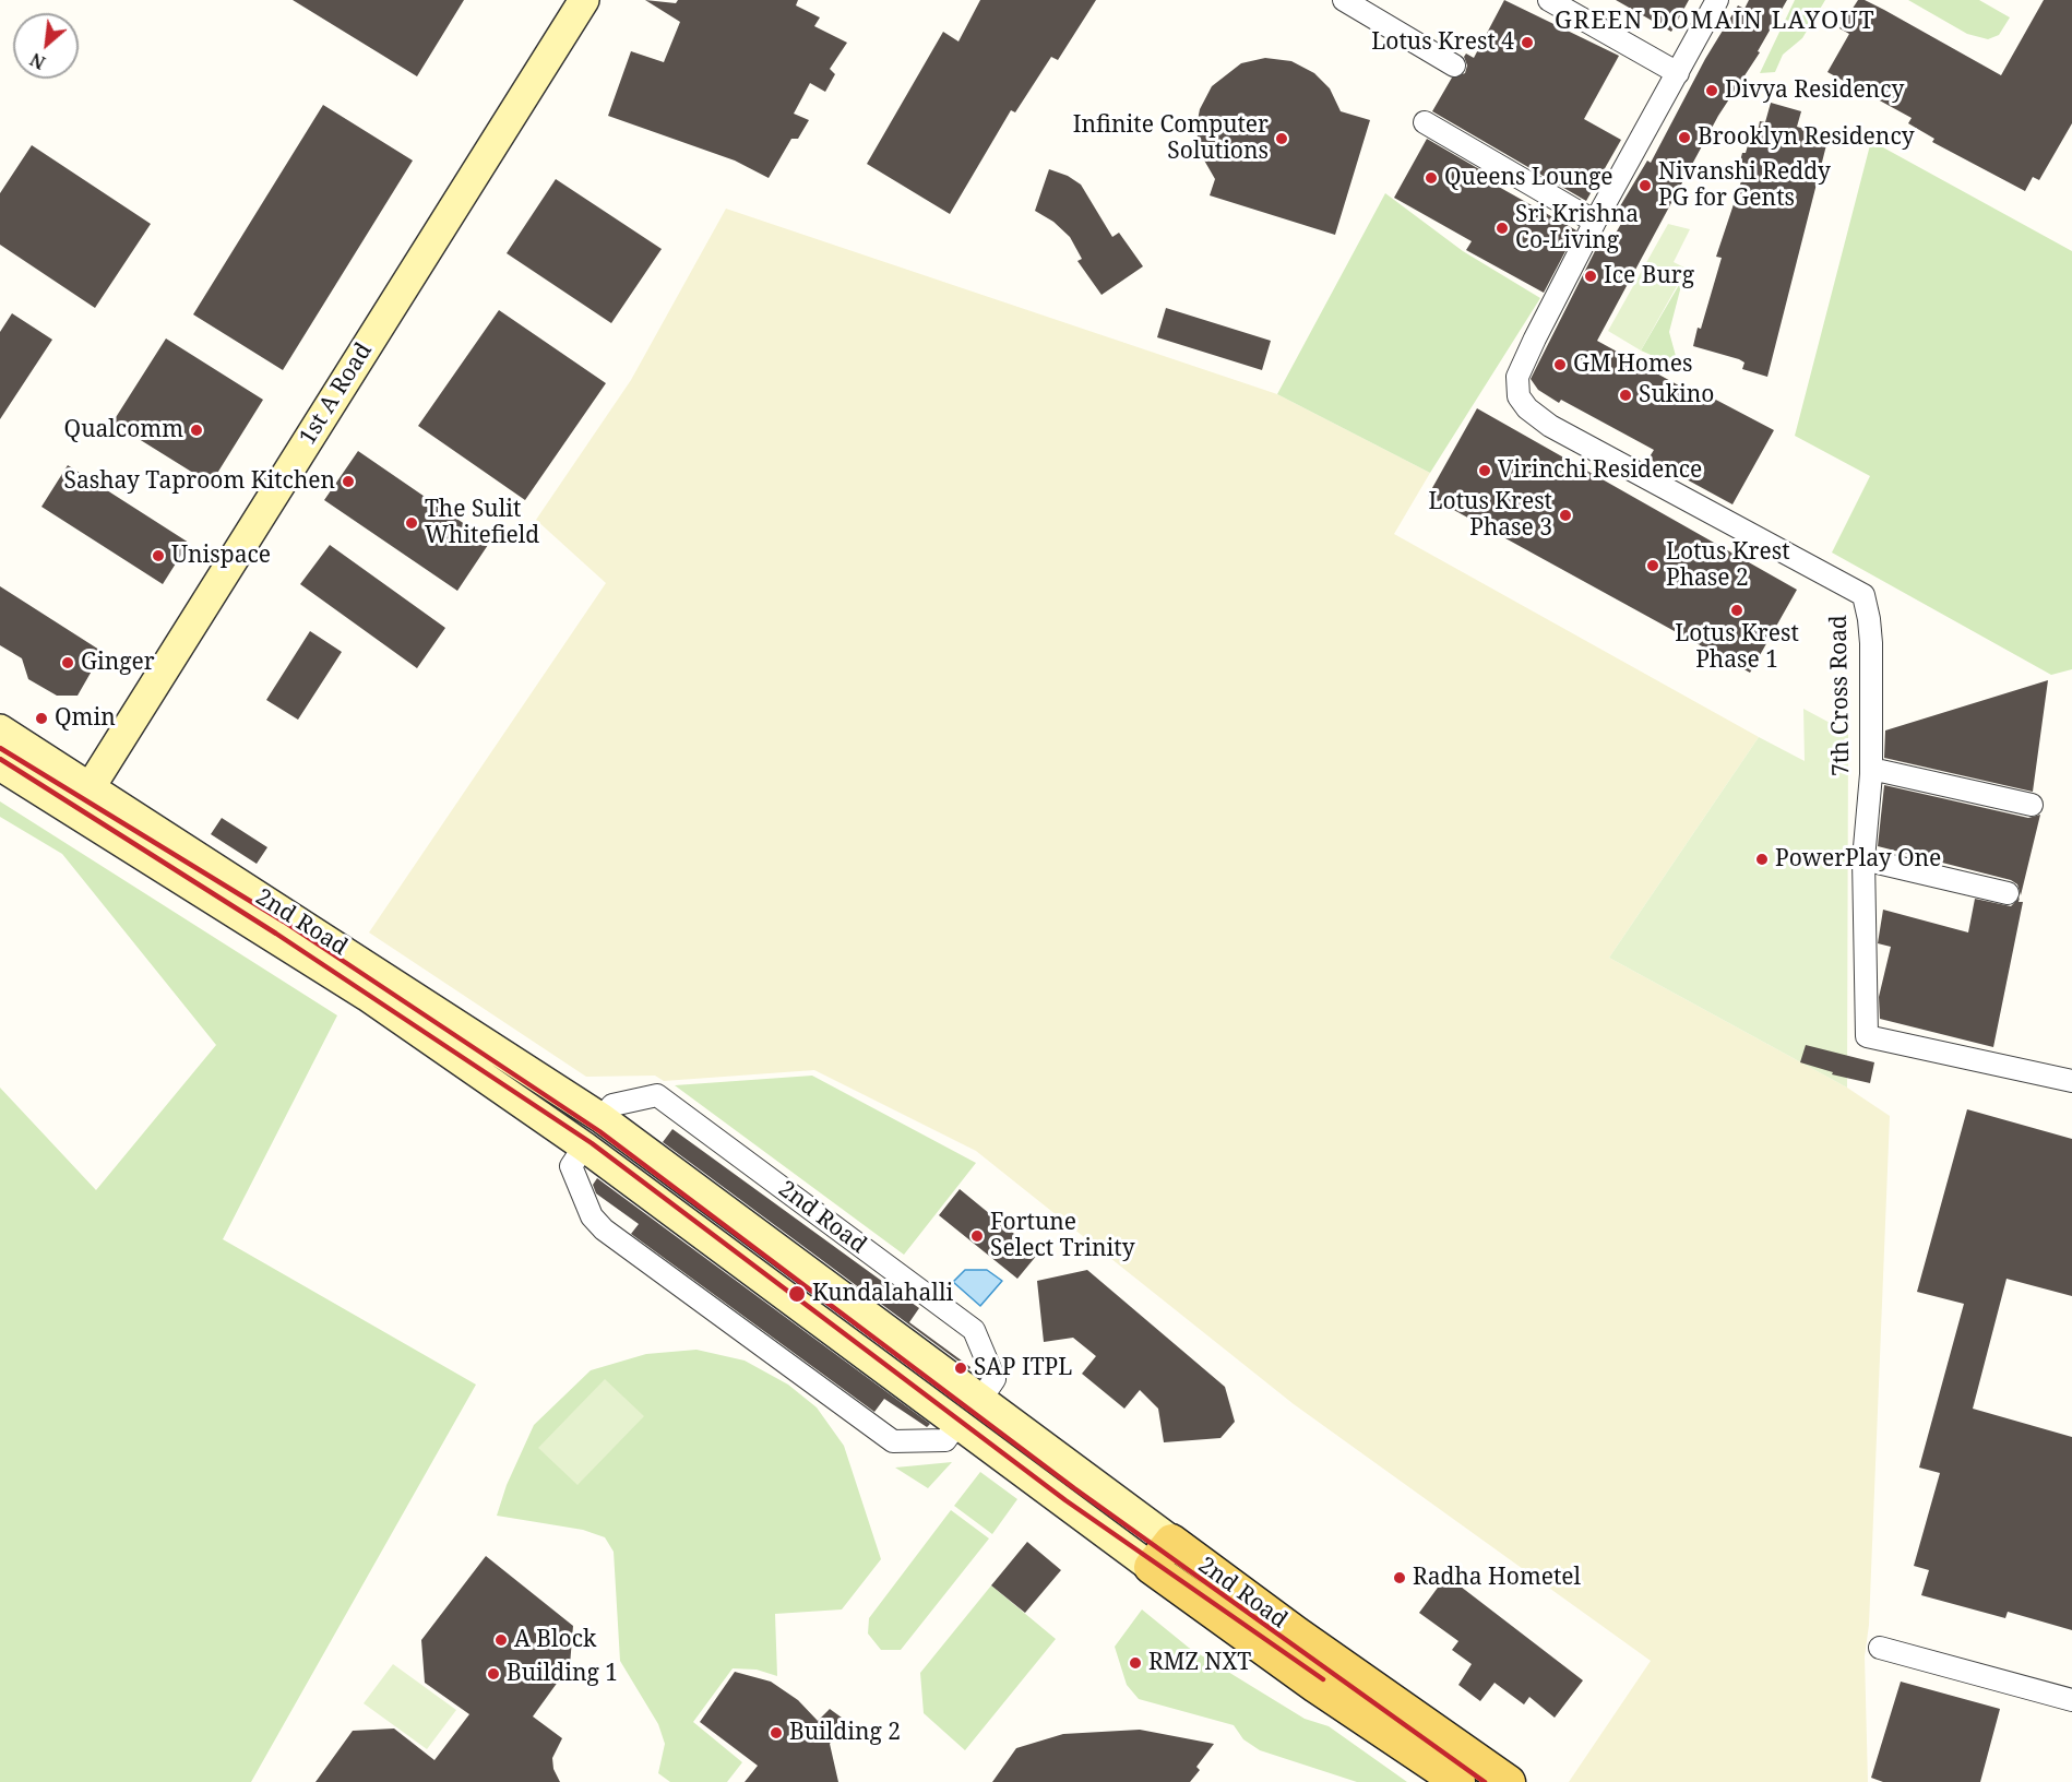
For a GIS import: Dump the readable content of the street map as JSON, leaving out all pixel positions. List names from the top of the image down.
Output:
{
  "streets": {
    "main road": ["1st A Road", "2nd Road"],
    "street": ["7th Cross Road"]
  },
  "crossings": [
    ["1st A Road", "2nd Road"]
  ],
  "districts": ["GREEN DOMAIN LAYOUT"],
  "places": [
    "Lotus Krest 4",
    "Divya Residency",
    "Brooklyn Residency",
    "Infinite Computer Solutions",
    "Queens Lounge",
    "Nivanshi Reddy PG for Gents",
    "Sri Krishna Co-Living",
    "Ice Burg",
    "GM Homes",
    "Sukino",
    "Qualcomm",
    "Virinchi Residence",
    "Sashay Taproom Kitchen",
    "Lotus Krest Phase 3",
    "The Sulit Whitefield",
    "Unispace",
    "Lotus Krest Phase 2",
    "Lotus Krest Phase 1",
    "Ginger",
    "Qmin",
    "PowerPlay One",
    "Fortune Select Trinity",
    "Kundalahalli",
    "SAP ITPL",
    "Radha Hometel",
    "A Block",
    "RMZ NXT",
    "Building 1",
    "Building 2"
  ],
  "north": "bottom left"
}
